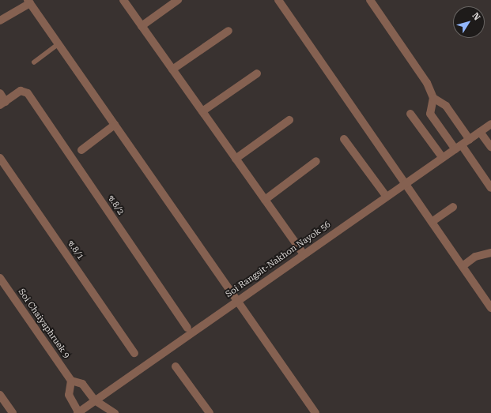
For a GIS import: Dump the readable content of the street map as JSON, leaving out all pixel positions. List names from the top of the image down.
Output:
{
  "streets": {
    "street": [
      "ซ.8/2",
      "ซ.8/1",
      "Soi Rangsit-Nakhon Nayok 56",
      "Soi Chaiyaphruek 9"
    ]
  },
  "north": "top right"
}
